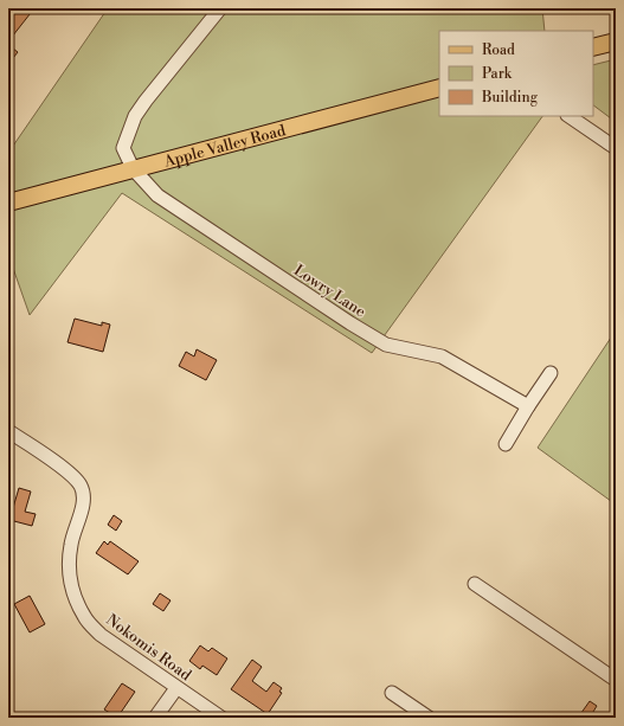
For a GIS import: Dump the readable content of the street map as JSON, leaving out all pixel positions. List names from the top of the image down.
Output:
{
  "streets": {
    "main road": ["Apple Valley Road"],
    "street": ["Lowry Lane", "Nokomis Road"]
  },
  "crossings": [
    ["Apple Valley Road", "Lowry Lane"]
  ],
  "legend": ["Road", "Park", "Building"]
}
